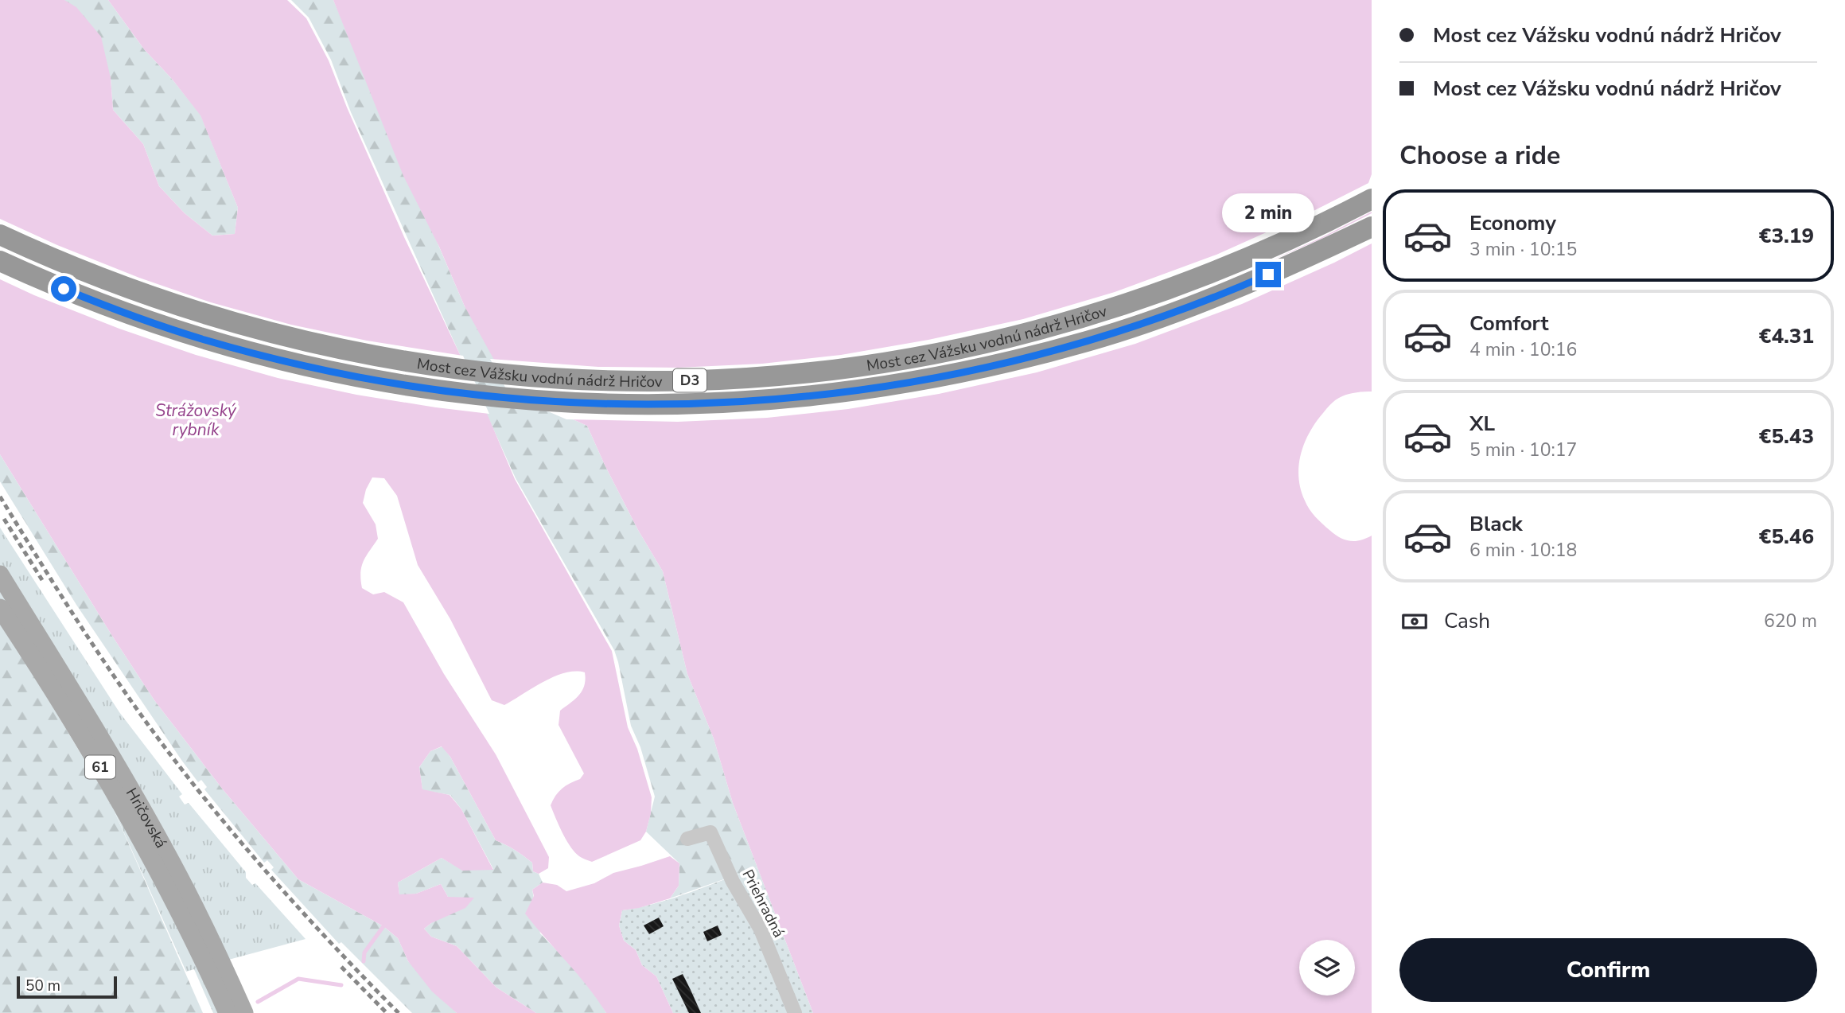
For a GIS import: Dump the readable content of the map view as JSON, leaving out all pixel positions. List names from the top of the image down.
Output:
{
  "streets": {
    "highway": ["Most cez Vážsku vodnú nádrž Hričov", "D3"],
    "main road": ["61", "Hričovská"],
    "street": ["Priehradná"]
  },
  "water": ["Strážovský rybník"],
  "scale_bar": "50 m",
  "page": {
    "banner": ["Most cez Vážsku vodnú nádrž Hričov", "Most cez Vážsku vodnú nádrž Hričov"],
    "heading": "Choose a ride",
    "list": [
      {
        "name": "Economy",
        "note": "3 min · 10:15",
        "value": "€3.19"
      },
      {
        "name": "Comfort",
        "note": "4 min · 10:16",
        "value": "€4.31"
      },
      {
        "name": "XL",
        "note": "5 min · 10:17",
        "value": "€5.43"
      },
      {
        "name": "Black",
        "note": "6 min · 10:18",
        "value": "€5.46"
      }
    ],
    "bubble": "2 min",
    "pay": ["Cash", "620 m"],
    "buttons": "Confirm",
    "scale": "50 m"
  }
}
